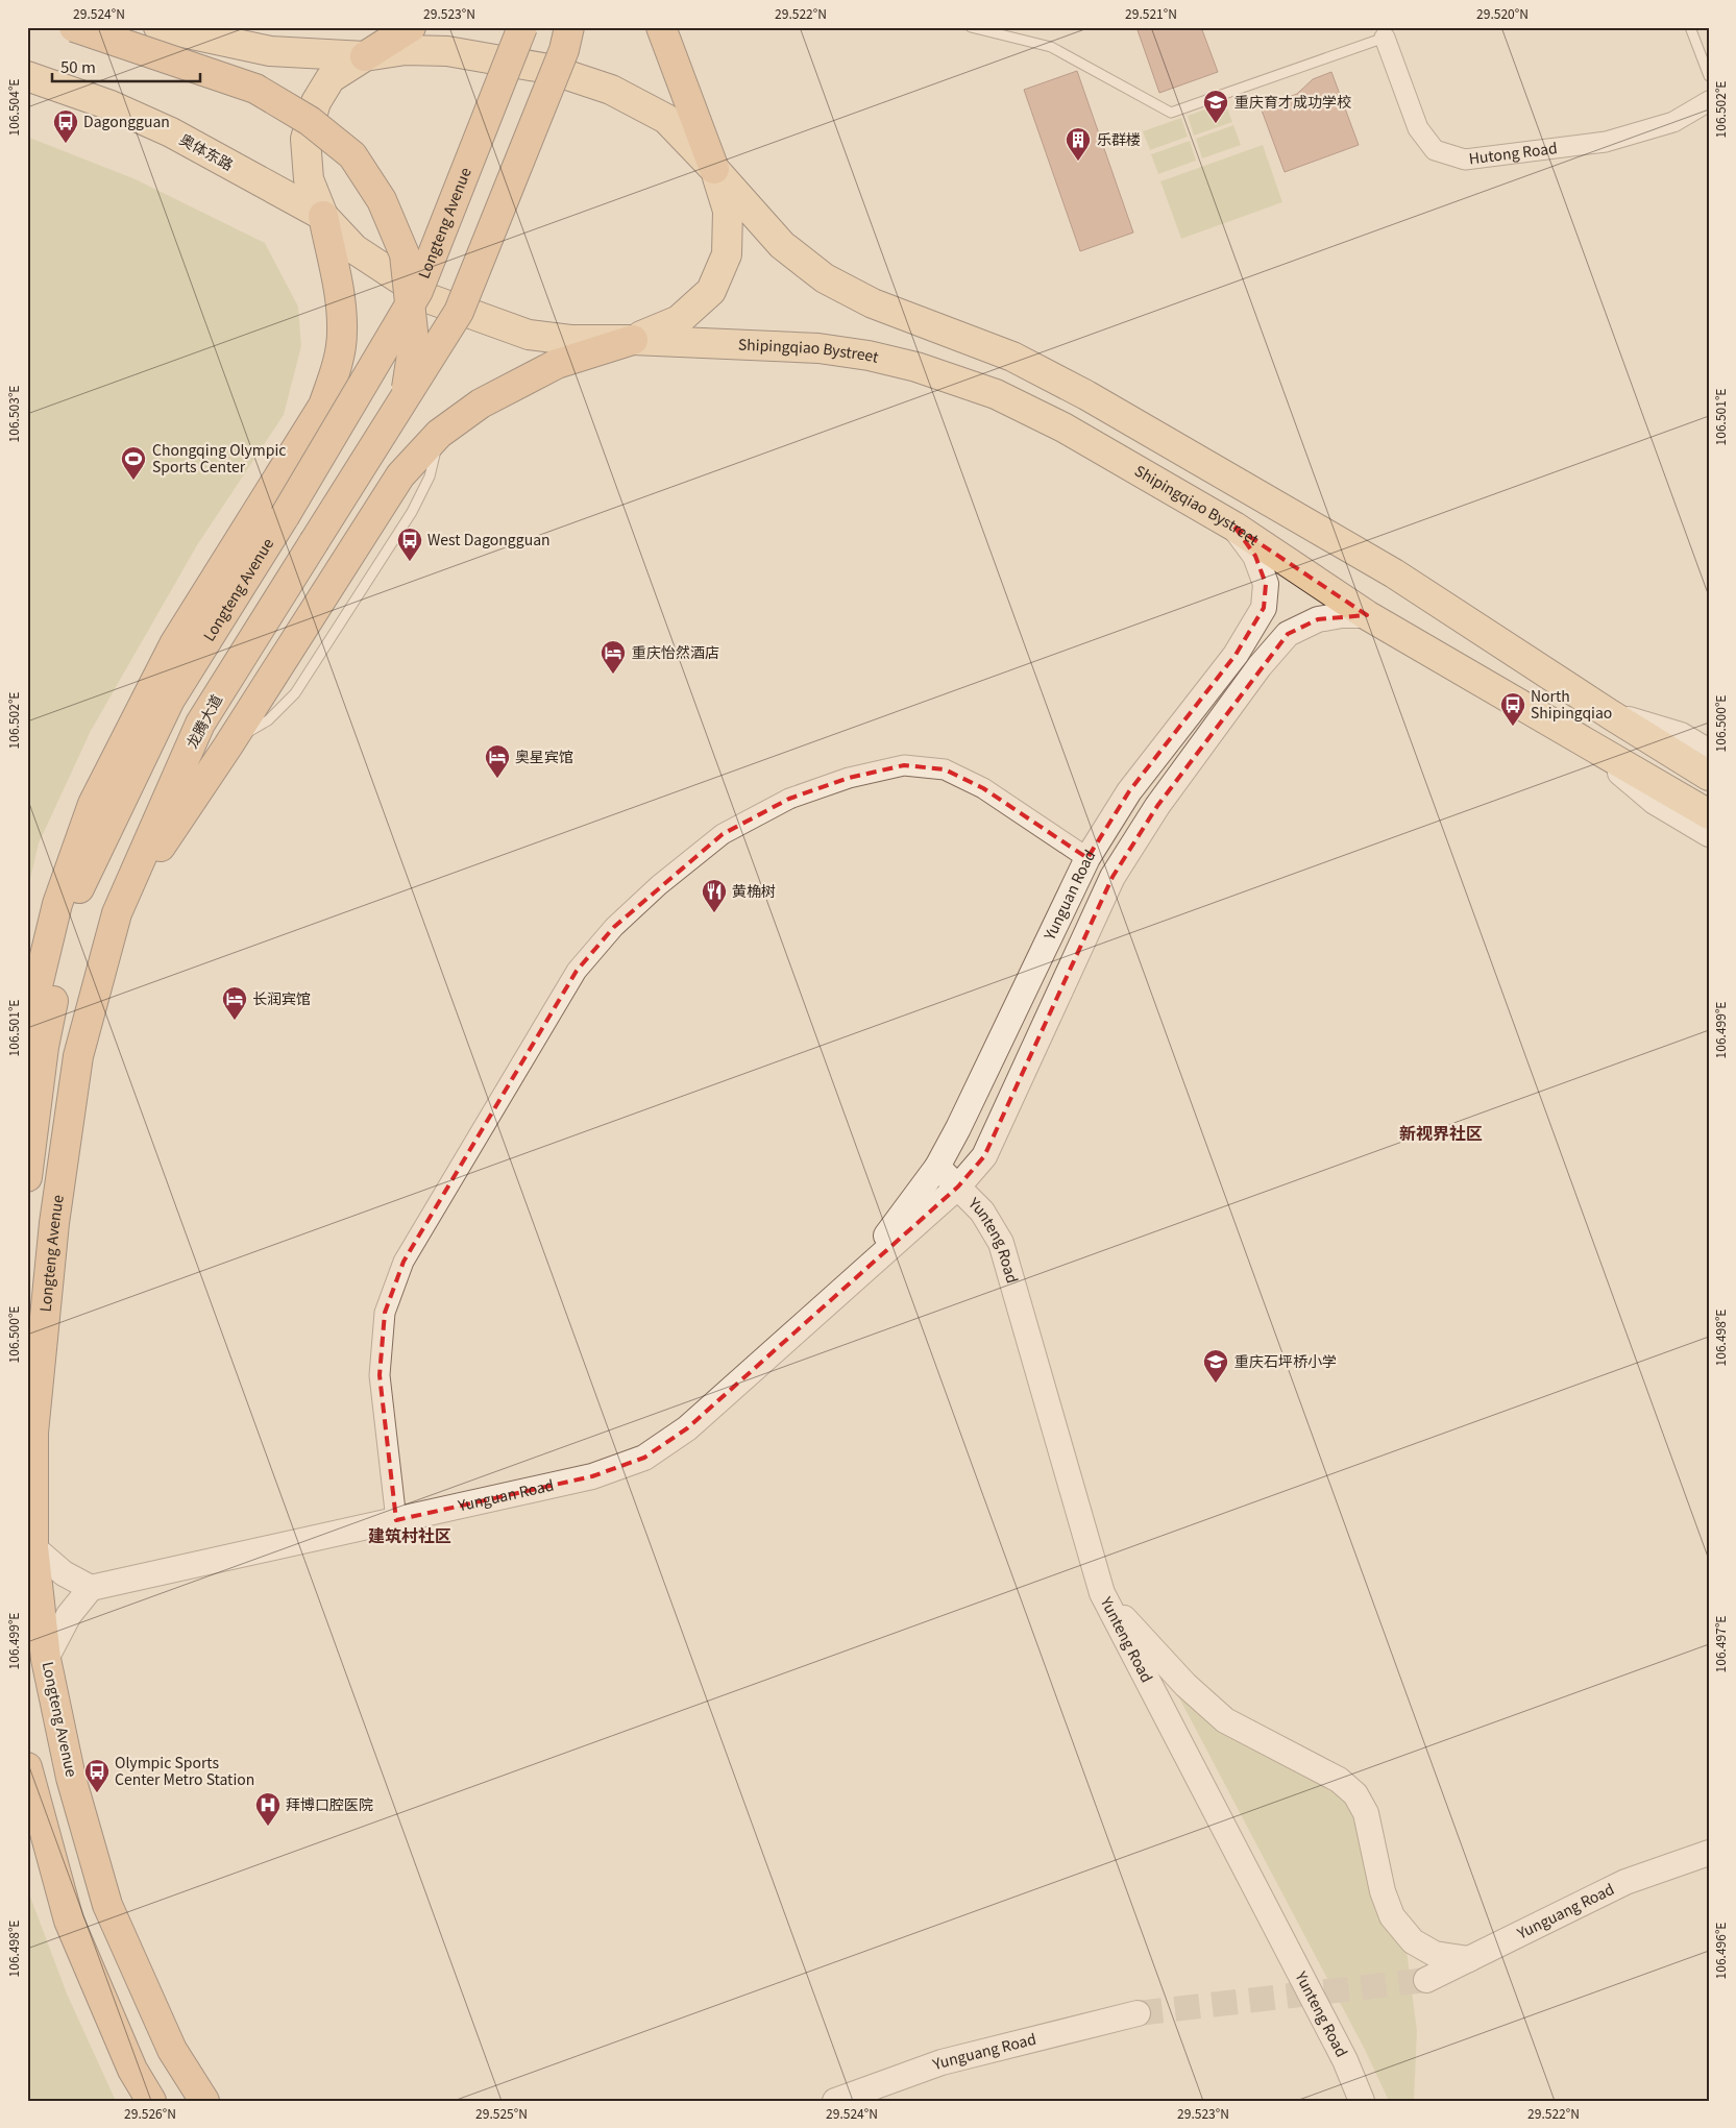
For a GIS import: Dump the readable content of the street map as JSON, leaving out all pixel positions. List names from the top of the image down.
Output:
{
  "streets": {
    "highway": ["Longteng Avenue", "龙腾大道"],
    "main road": ["奥体东路", "Shipingqiao Bystreet"],
    "street": [
      "Hutong Road",
      "Yunguan Road",
      "Yunteng Road",
      "Yunguang Road"
    ]
  },
  "crossings": [
    ["奥体东路", "Shipingqiao Bystreet"],
    ["Longteng Avenue", "龙腾大道"],
    ["Shipingqiao Bystreet", "Yunguan Road"],
    ["Yunguan Road", "Yunteng Road"]
  ],
  "districts": ["新视界社区", "建筑村社区"],
  "places": {
    "school or university": ["重庆育才成功学校", "重庆石坪桥小学"],
    "bus stop": [
      "Dagongguan",
      "West Dagongguan",
      "North Shipingqiao",
      "Olympic Sports Center Metro Station"
    ],
    "building": ["乐群楼"],
    "sports": ["Chongqing Olympic Sports Center"],
    "hotel": ["重庆怡然酒店", "奥星宾馆", "长润宾馆"],
    "restaurant": ["黄桷树"],
    "hospital": ["拜博口腔医院"]
  },
  "scale_bar": "50 m",
  "coordinates": [
    "29.524°N",
    "29.523°N",
    "29.522°N",
    "29.521°N",
    "29.520°N",
    "106.504°E",
    "106.502°E",
    "106.503°E",
    "106.501°E",
    "106.500°E",
    "106.499°E",
    "106.498°E",
    "106.497°E",
    "106.496°E",
    "29.526°N",
    "29.525°N"
  ]
}
